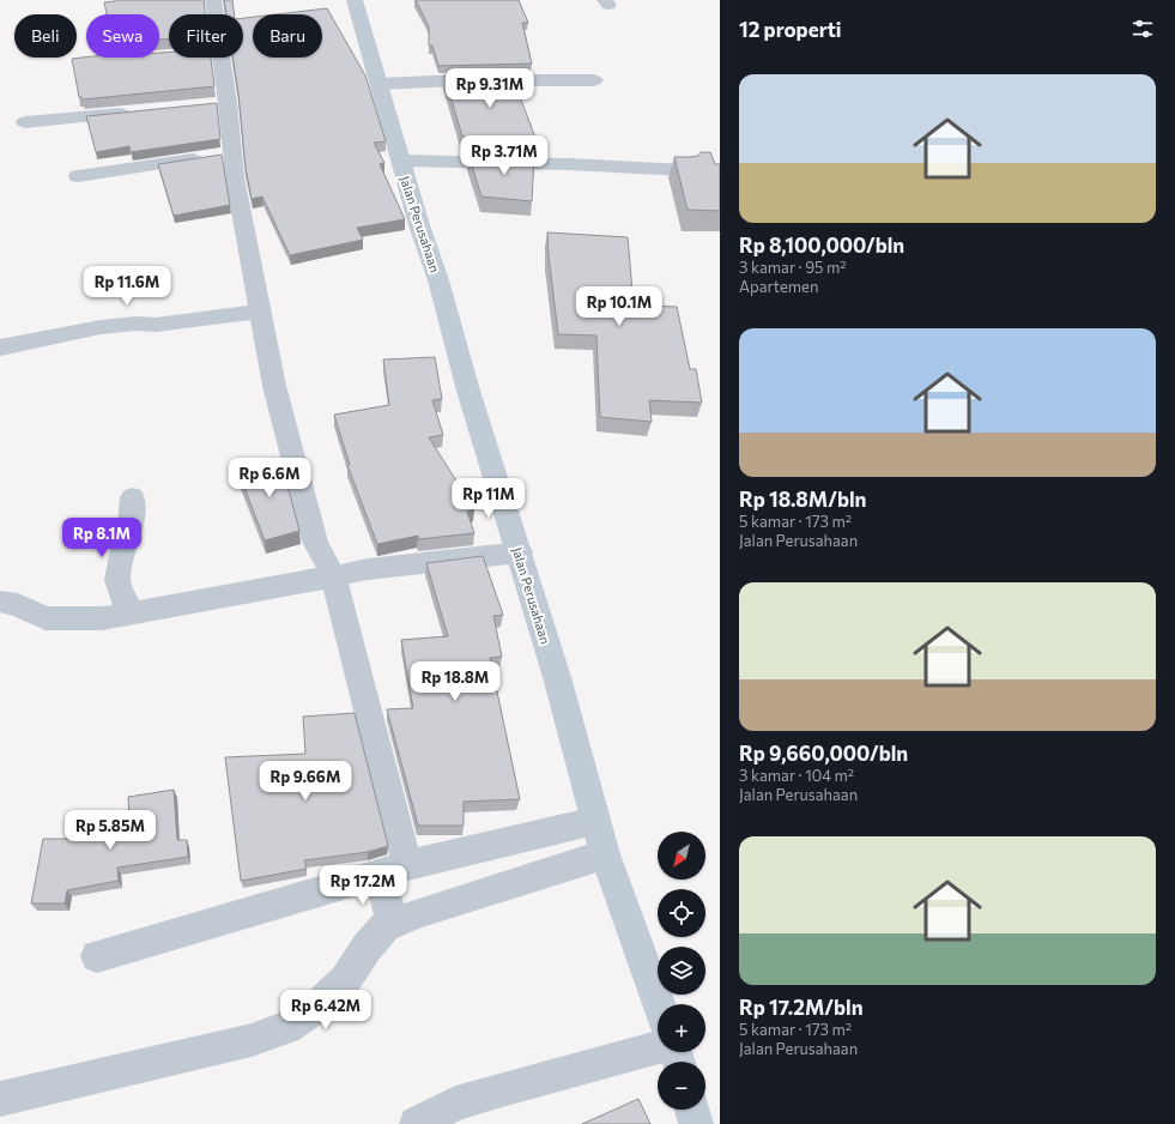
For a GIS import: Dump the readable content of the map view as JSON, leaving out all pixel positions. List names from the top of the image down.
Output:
{
  "streets": {
    "main road": ["Jalan Perusahaan"]
  },
  "north": "bottom left",
  "page": {
    "heading": "12 properti",
    "chip": [
      "Beli",
      "Sewa",
      "Filter",
      "Baru"
    ],
    "list": [
      {
        "name": "Rp 8,100,000/bln",
        "note": "3 kamar · 95 m² · Apartemen"
      },
      {
        "name": "Rp 18.8M/bln",
        "note": "5 kamar · 173 m² · Jalan Perusahaan"
      },
      {
        "name": "Rp 9,660,000/bln",
        "note": "3 kamar · 104 m² · Jalan Perusahaan"
      },
      {
        "name": "Rp 17.2M/bln",
        "note": "5 kamar · 173 m² · Jalan Perusahaan"
      }
    ],
    "price": [
      "Rp 9.31M",
      "Rp 3.71M",
      "Rp 11.6M",
      "Rp 10.1M",
      "Rp 6.6M",
      "Rp 11M",
      "Rp 8.1M",
      "Rp 18.8M",
      "Rp 9.66M",
      "Rp 5.85M",
      "Rp 17.2M",
      "Rp 6.42M"
    ],
    "map_buttons": ["+", "−"]
  }
}
